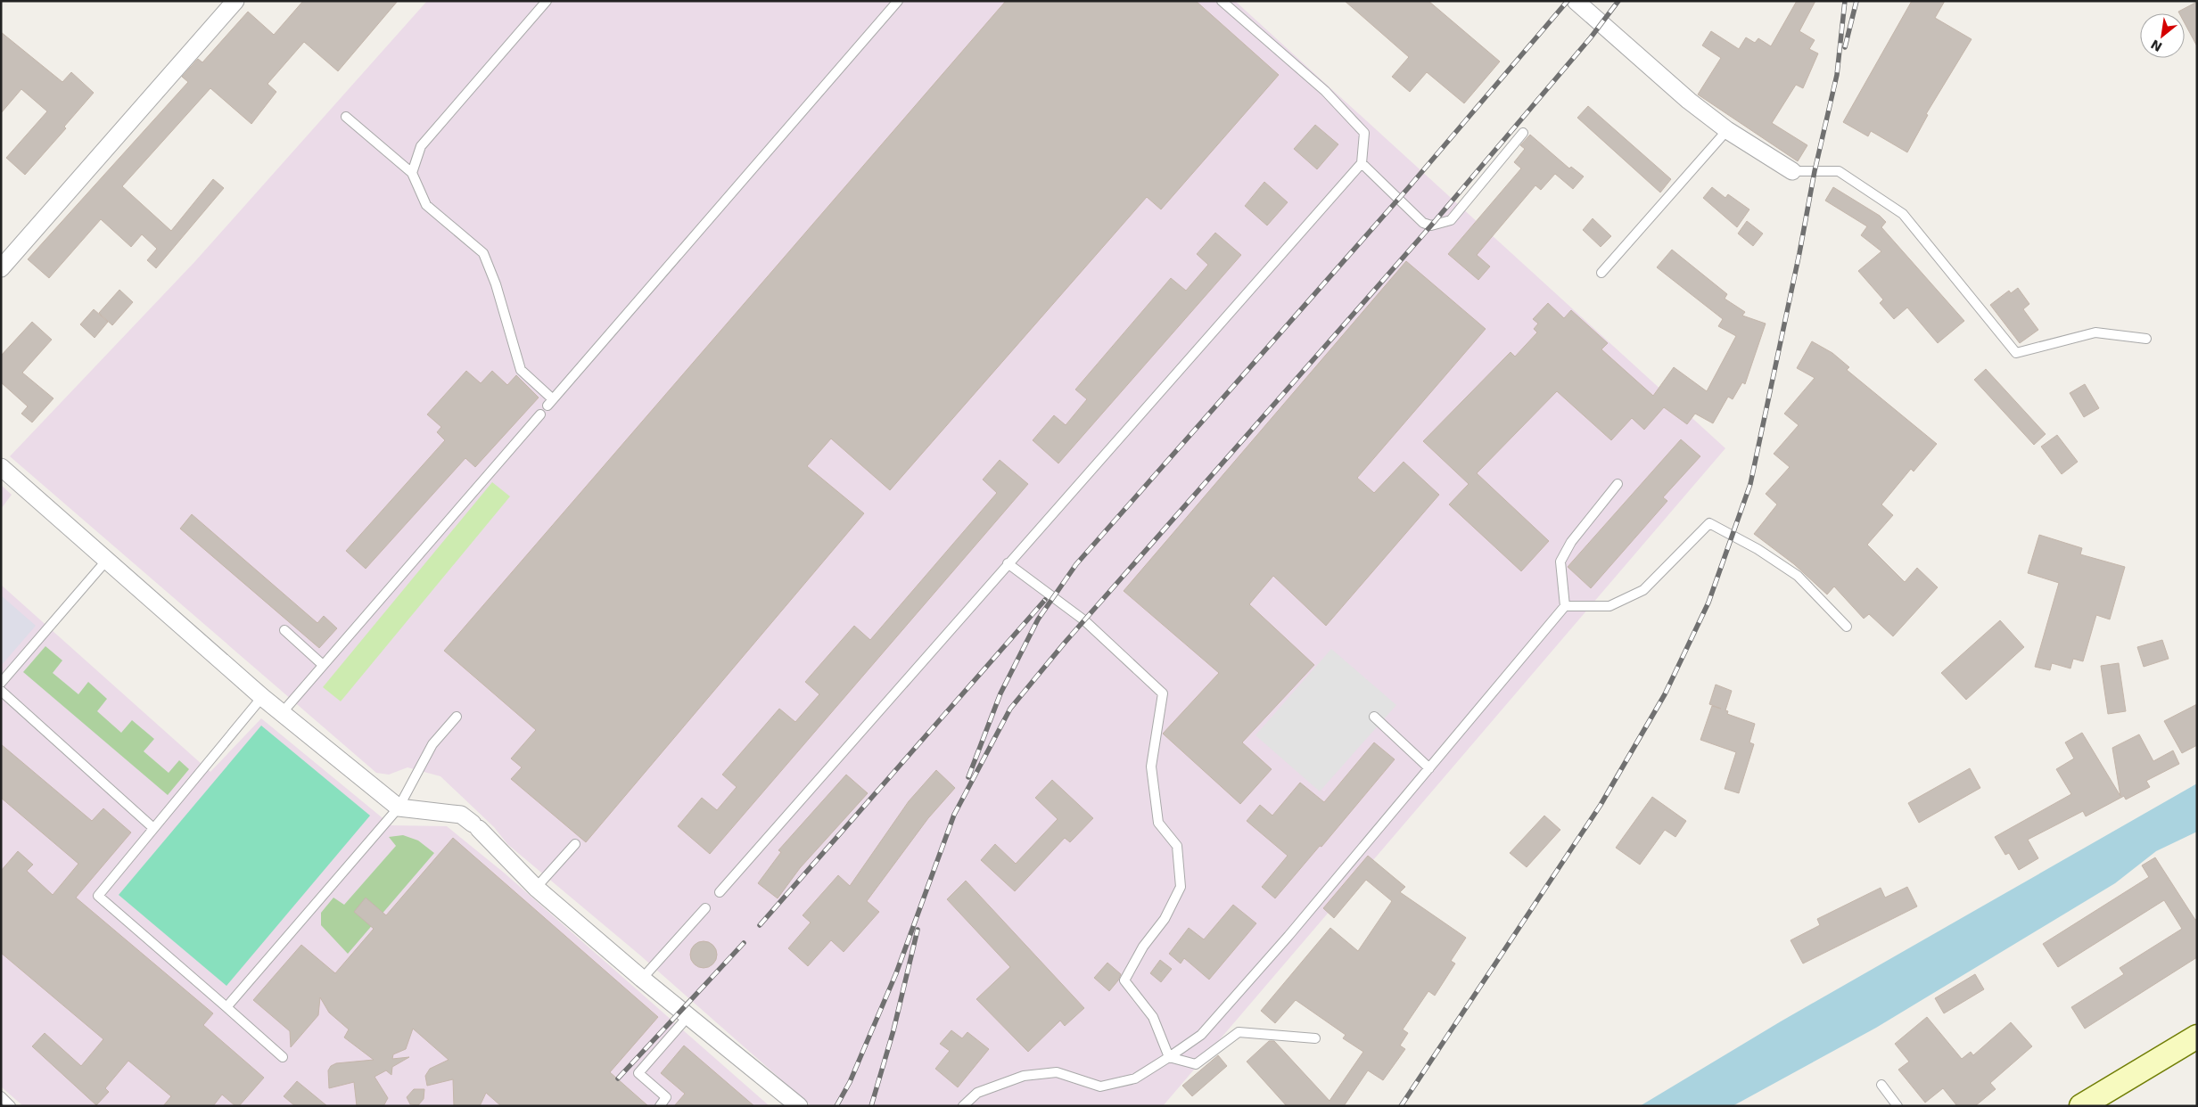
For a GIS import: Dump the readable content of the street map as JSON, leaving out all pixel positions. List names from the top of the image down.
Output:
{
  "north": "bottom left"
}
